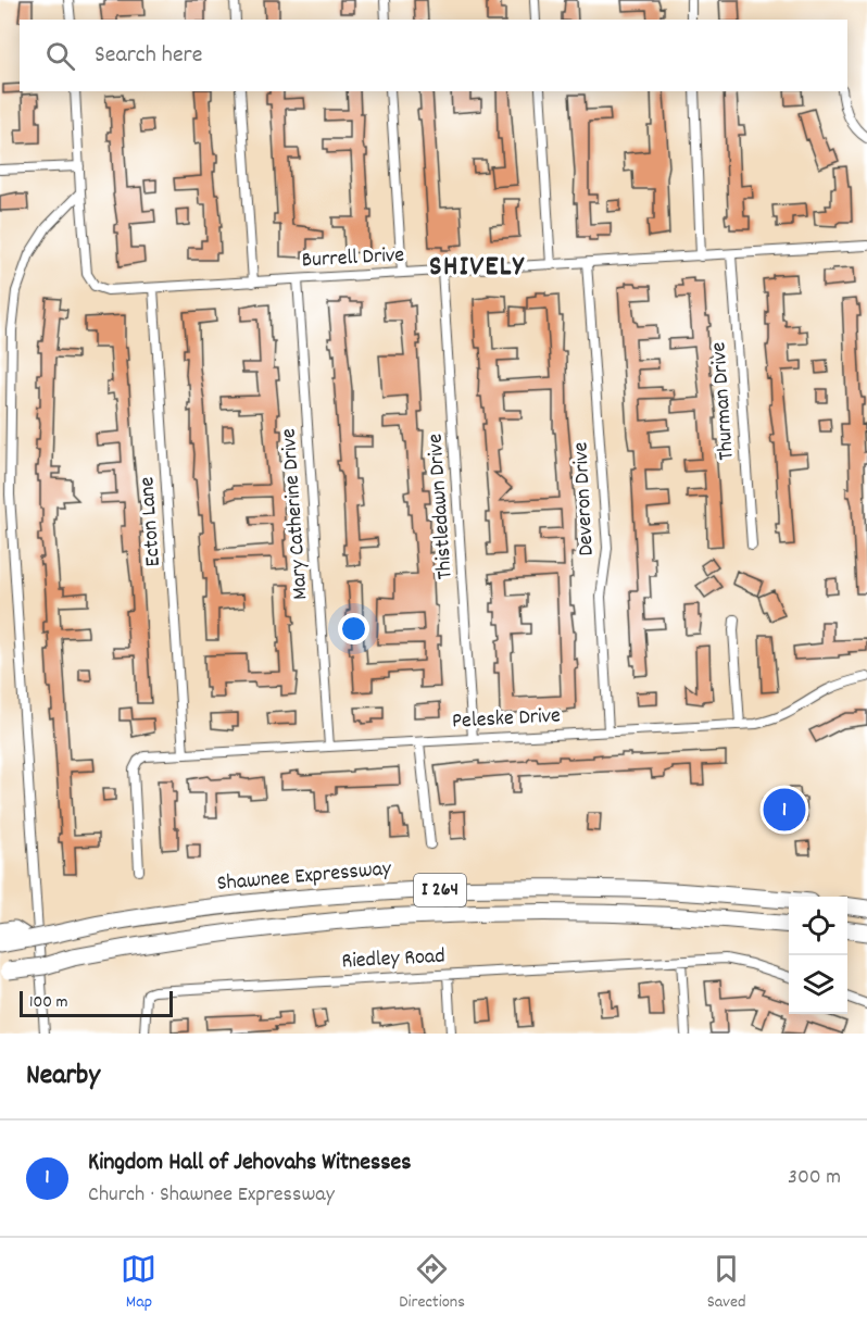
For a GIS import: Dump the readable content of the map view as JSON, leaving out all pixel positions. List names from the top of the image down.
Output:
{
  "streets": {
    "highway": ["Shawnee Expressway", "I 264"],
    "street": [
      "Burrell Drive",
      "Thurman Drive",
      "Deveron Drive",
      "Thistledawn Drive",
      "Mary Catherine Drive",
      "Ecton Lane",
      "Peleske Drive",
      "Riedley Road"
    ]
  },
  "crossings": [
    ["Burrell Drive", "Thurman Drive"],
    ["Burrell Drive", "Deveron Drive"],
    ["Burrell Drive", "Thistledawn Drive"],
    ["Burrell Drive", "Mary Catherine Drive"],
    ["Burrell Drive", "Ecton Lane"],
    ["Deveron Drive", "Peleske Drive"],
    ["Thistledawn Drive", "Peleske Drive"],
    ["Mary Catherine Drive", "Peleske Drive"],
    ["Ecton Lane", "Peleske Drive"]
  ],
  "districts": ["SHIVELY"],
  "scale_bar": "100 m",
  "page": {
    "search": "Search here",
    "pins": "1",
    "scale": "100 m",
    "heading": "Nearby",
    "list": [
      {
        "mark": "1",
        "name": "Kingdom Hall of Jehovahs Witnesses",
        "note": "Church · Shawnee Expressway",
        "value": "300 m"
      }
    ],
    "nav": ["Map", "Directions", "Saved"]
  }
}
